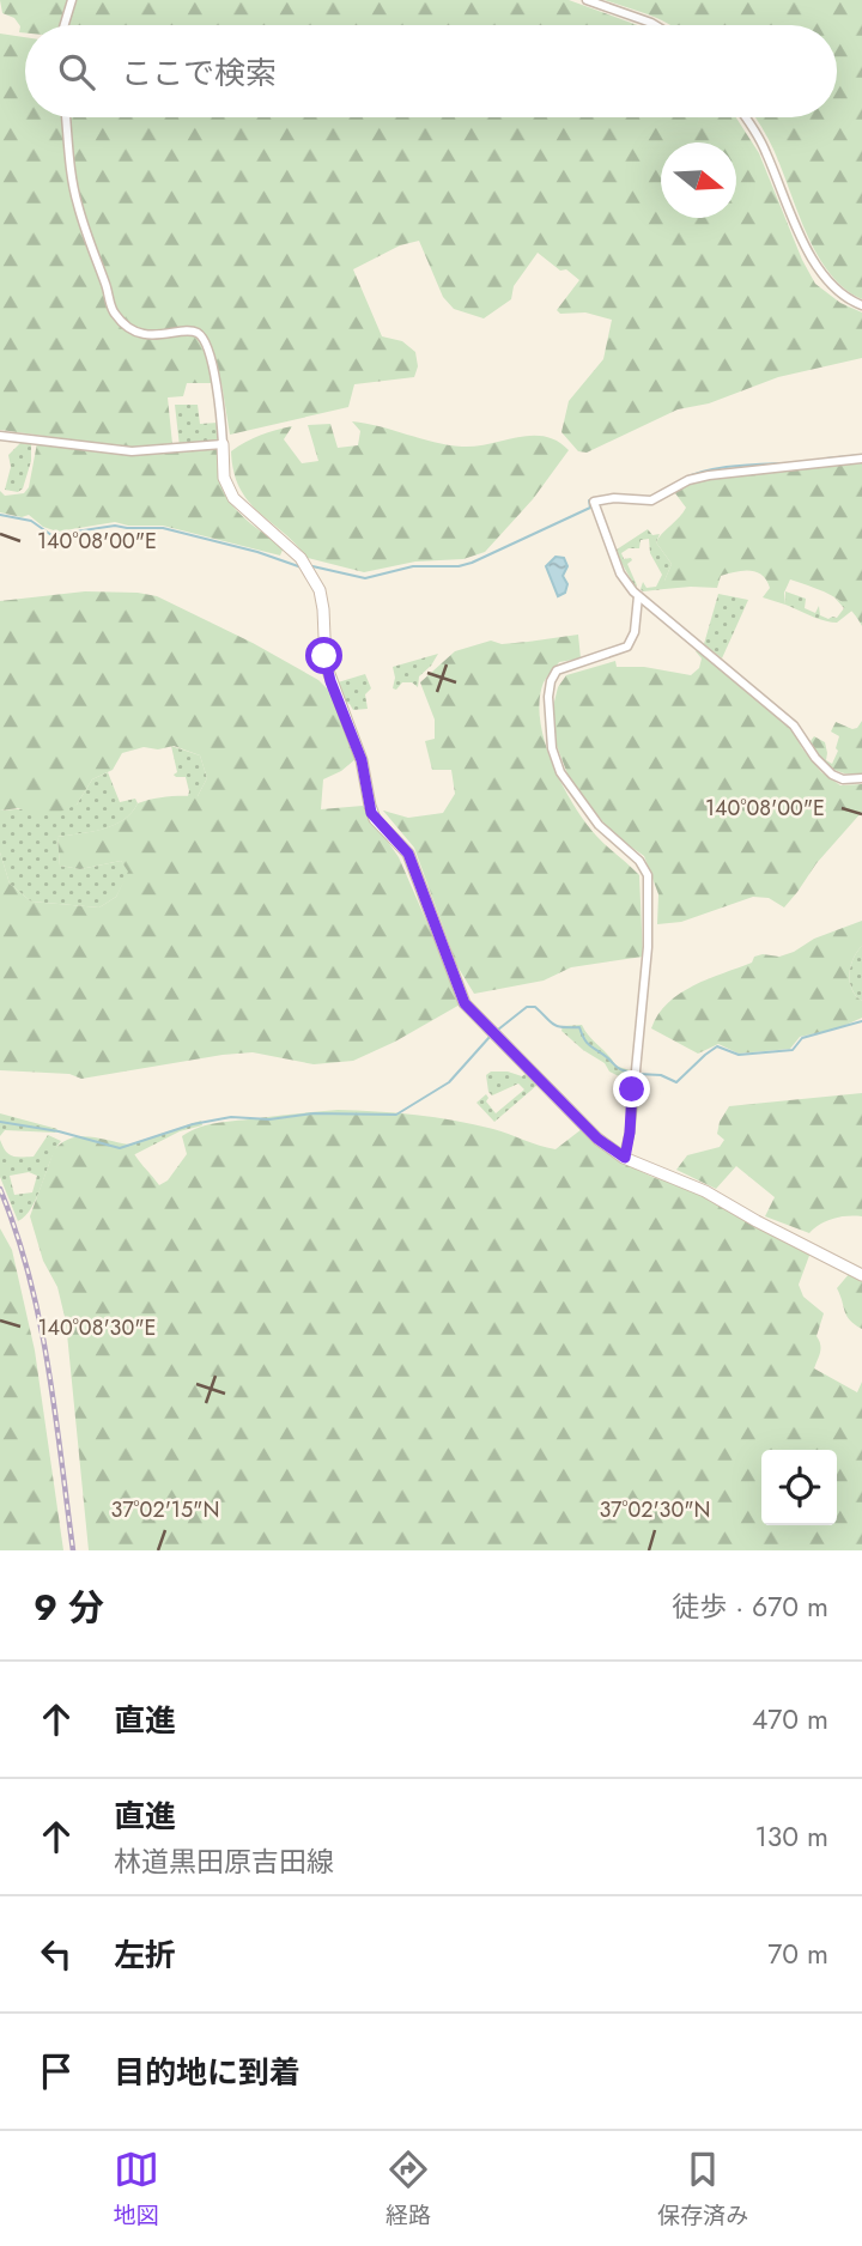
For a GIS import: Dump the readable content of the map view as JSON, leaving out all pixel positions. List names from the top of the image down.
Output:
{
  "north": "right",
  "page": {
    "search": "ここで検索",
    "heading": ["9 分", "徒歩 · 670 m"],
    "list": [
      ["直進", "470 m"],
      ["直進", "林道黒田原吉田線", "130 m"],
      ["左折", "70 m"],
      "目的地に到着"
    ],
    "nav": ["地図", "経路", "保存済み"]
  },
  "coordinates": [
    "140°08'00\"E",
    "140°08'30\"E",
    "37°02'15\"N",
    "37°02'30\"N"
  ]
}
